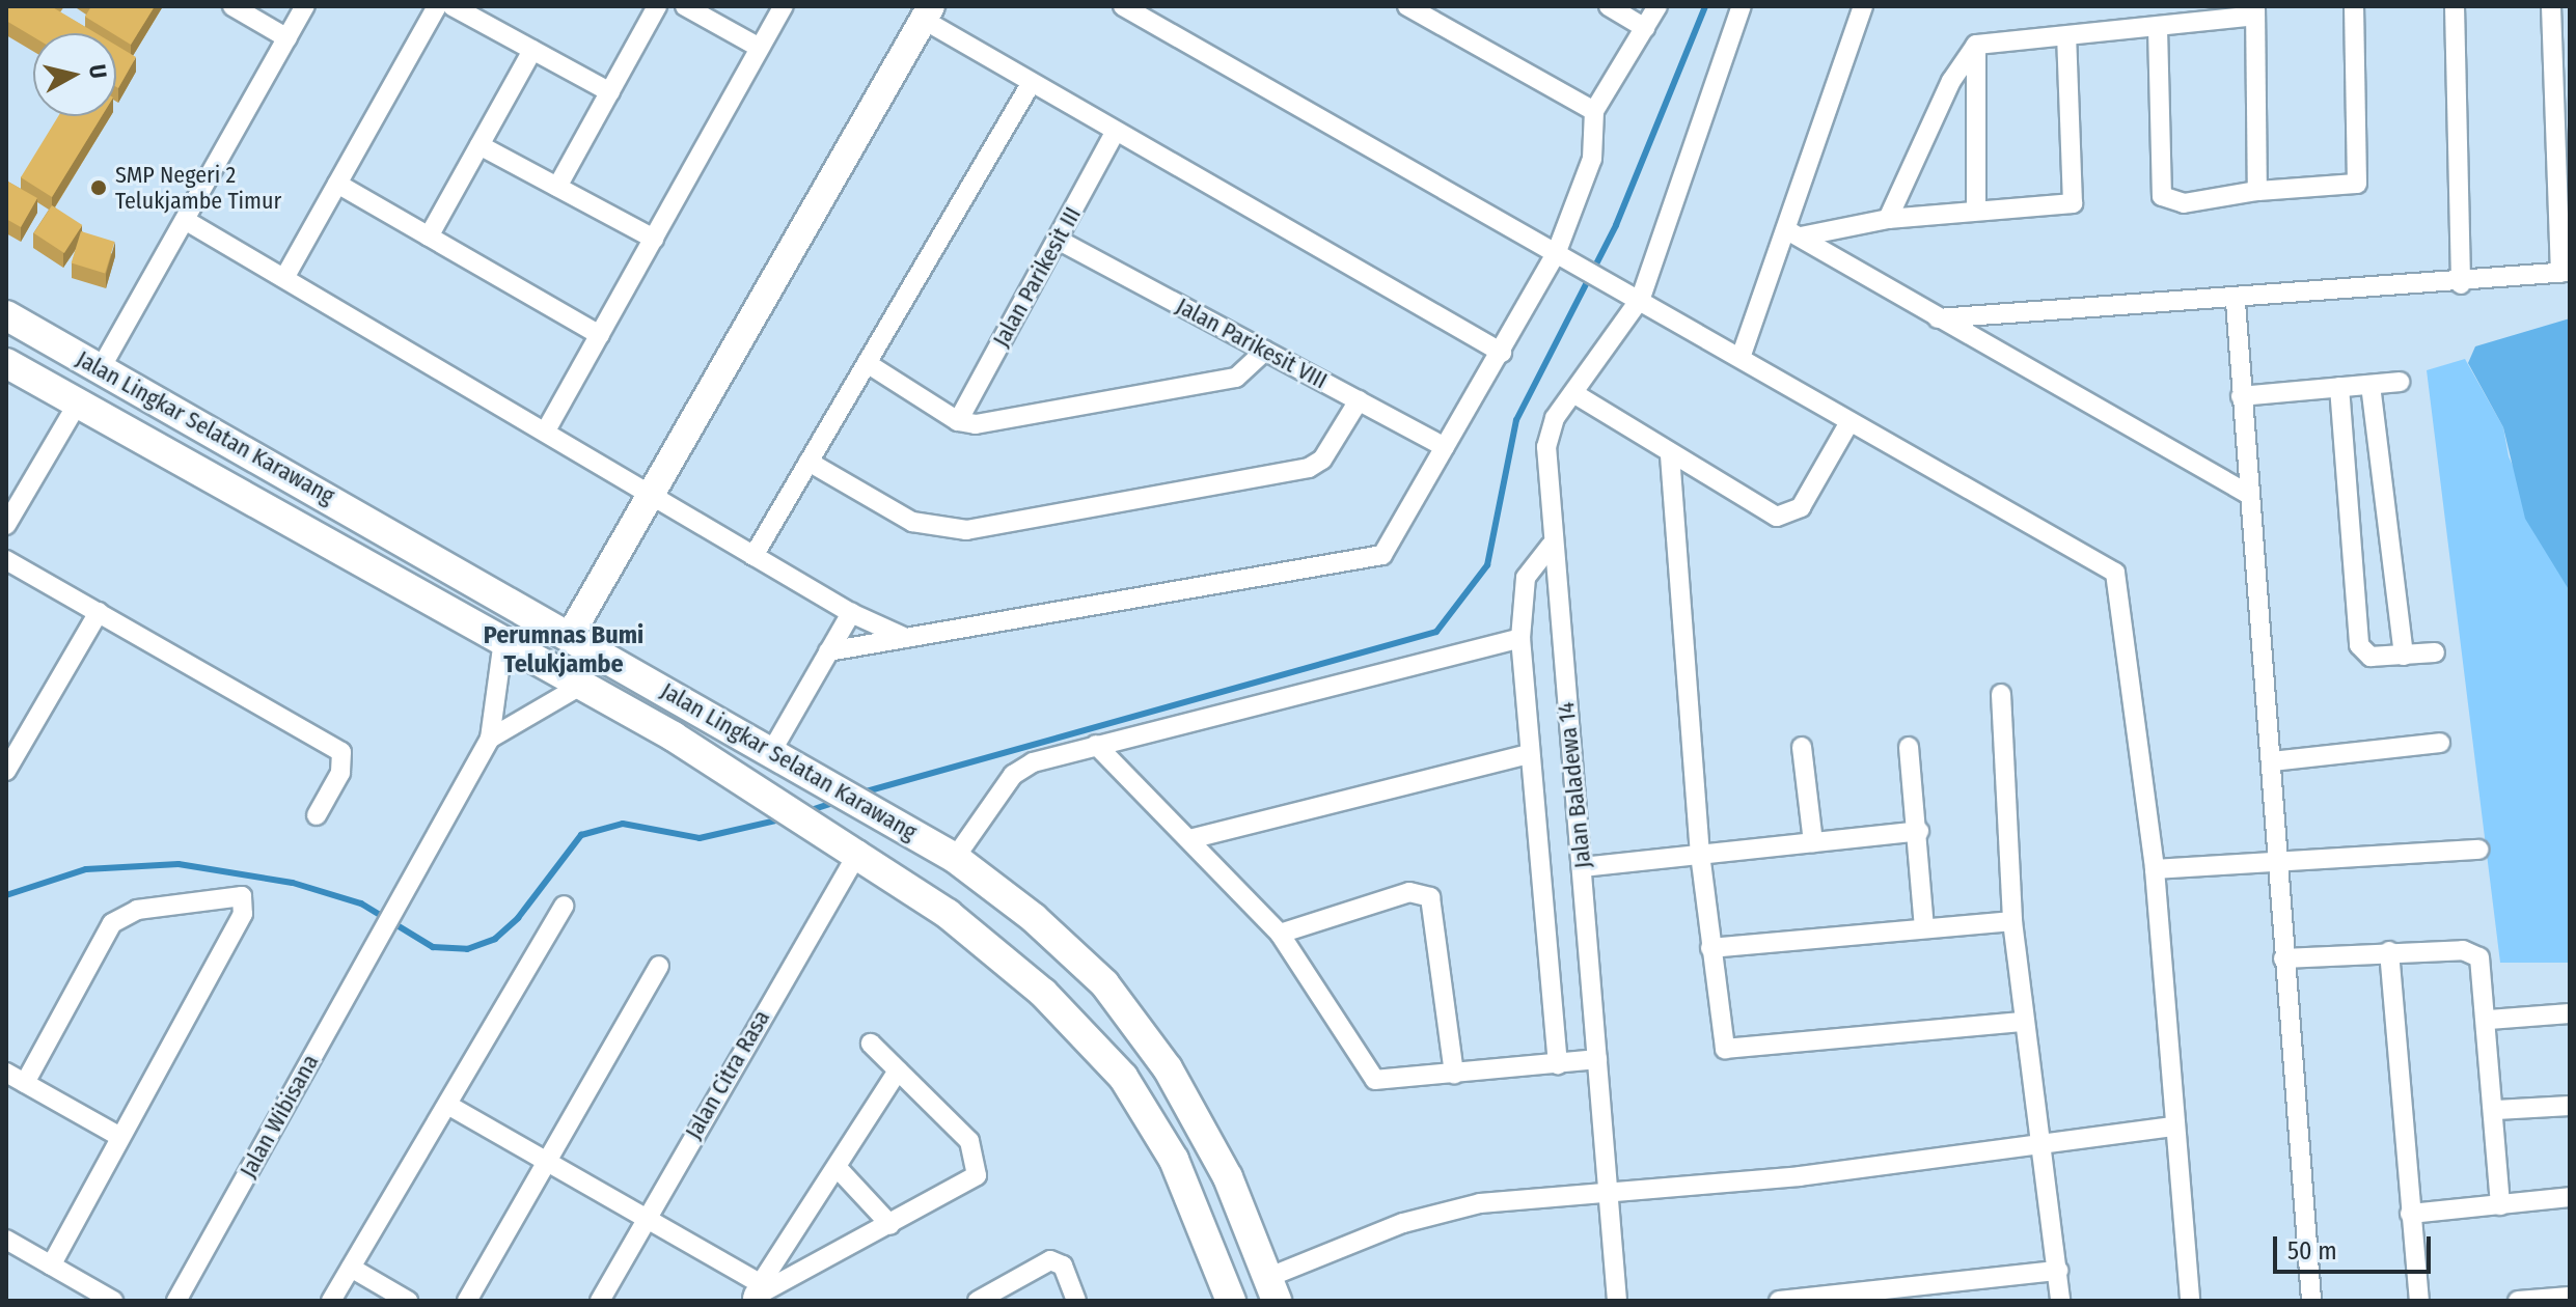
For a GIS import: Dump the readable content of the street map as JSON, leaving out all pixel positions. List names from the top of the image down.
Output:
{
  "streets": {
    "main road": ["Jalan Lingkar Selatan Karawang"],
    "street": [
      "Jalan Parikesit III",
      "Jalan Parikesit VIII",
      "Jalan Baladewa 14",
      "Jalan Citra Rasa",
      "Jalan Wibisana"
    ]
  },
  "crossings": [
    ["Jalan Parikesit III", "Jalan Parikesit VIII"],
    ["Jalan Lingkar Selatan Karawang", "Jalan Citra Rasa"]
  ],
  "districts": ["Perumnas Bumi Telukjambe"],
  "places": ["SMP Negeri 2 Telukjambe Timur"],
  "scale_bar": "50 m",
  "north": "right"
}
